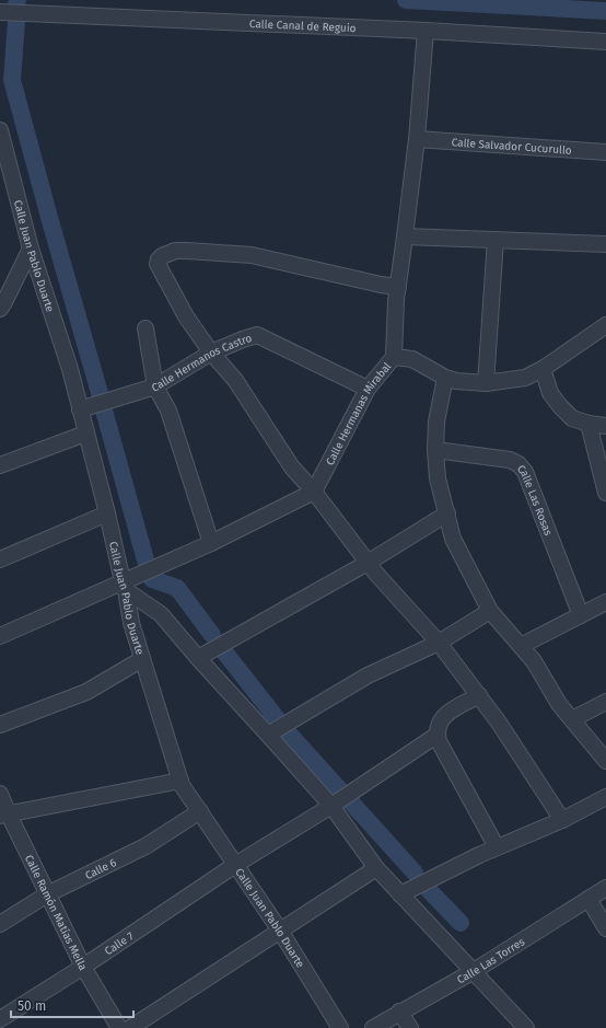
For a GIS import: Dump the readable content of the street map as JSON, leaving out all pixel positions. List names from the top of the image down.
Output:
{
  "streets": {
    "street": [
      "Calle Canal de Reguio",
      "Calle Salvador Cucurullo",
      "Calle Juan Pablo Duarte",
      "Calle Hermanos Castro",
      "Calle Hermanas Mirabal",
      "Calle Las Rosas",
      "Calle 6",
      "Calle Ramón Matías Mella",
      "Calle 7",
      "Calle Las Torres"
    ]
  },
  "crossings": [
    ["Calle Juan Pablo Duarte", "Calle Hermanos Castro"],
    ["Calle Juan Pablo Duarte", "Calle 6"],
    ["Calle Juan Pablo Duarte", "Calle 7"],
    ["Calle Hermanos Castro", "Calle Hermanas Mirabal"],
    ["Calle 6", "Calle Ramón Matías Mella"],
    ["Calle Ramón Matías Mella", "Calle 7"]
  ],
  "scale_bar": "50 m"
}
